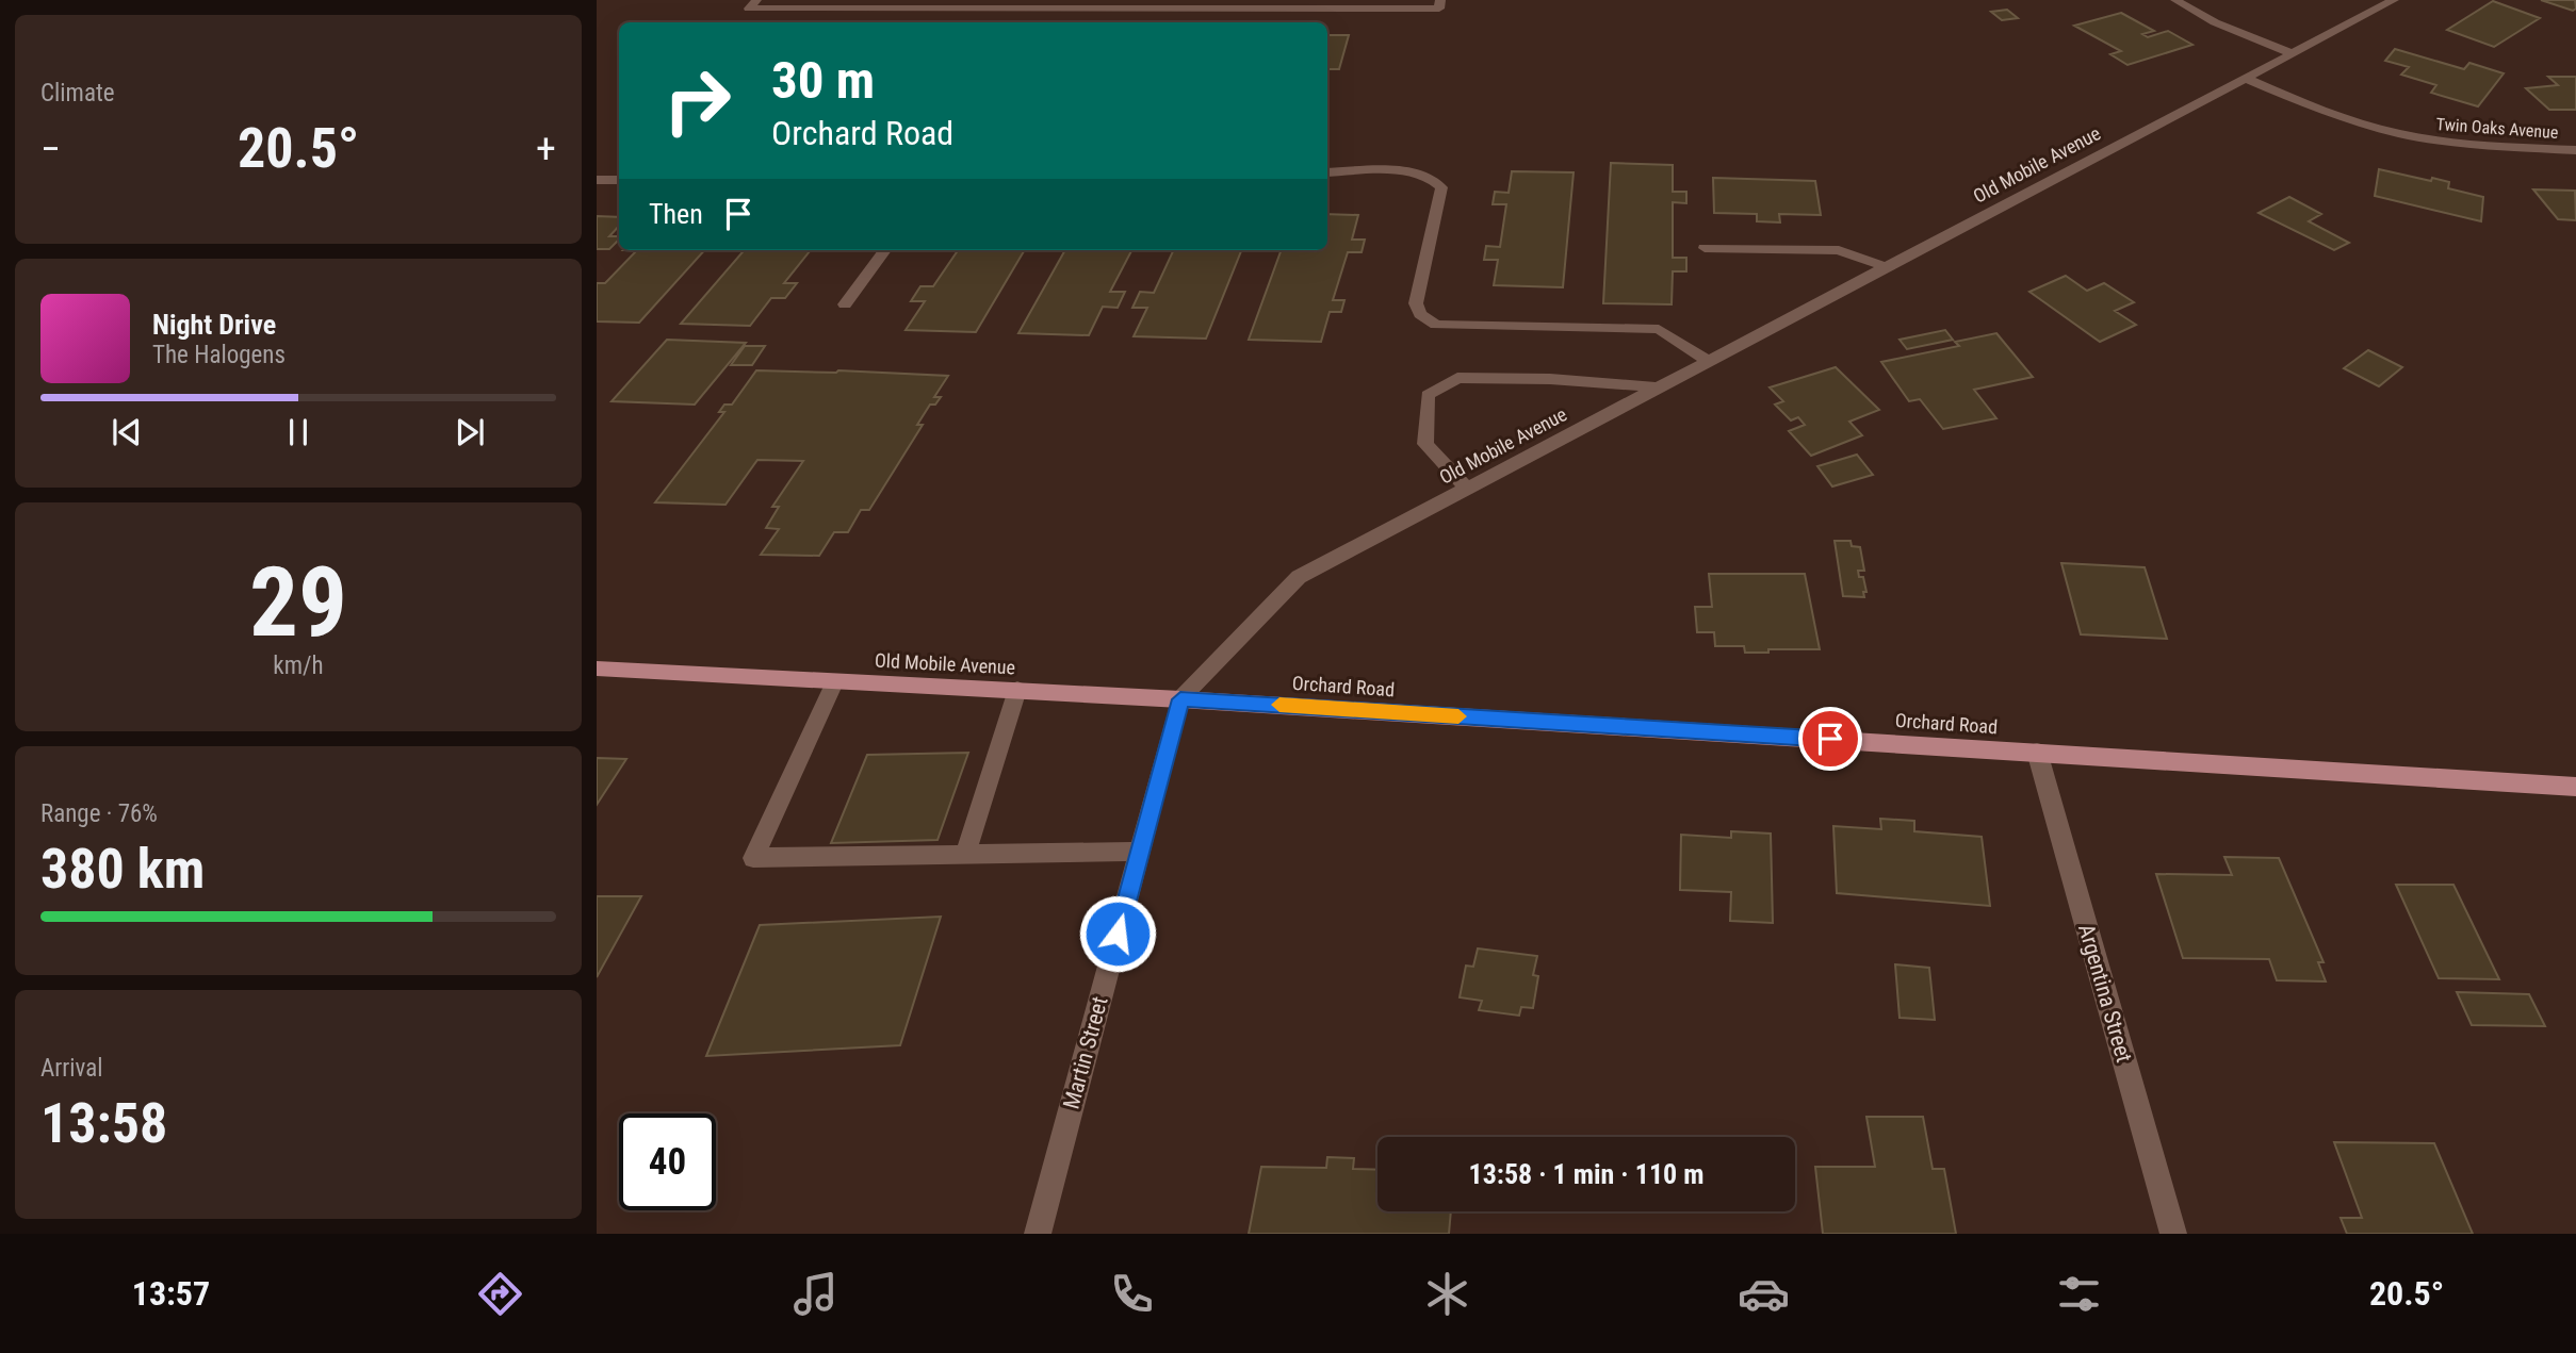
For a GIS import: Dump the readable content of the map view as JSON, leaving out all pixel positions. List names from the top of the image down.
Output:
{
  "streets": {
    "main road": ["Old Mobile Avenue", "Orchard Road"],
    "street": ["Twin Oaks Avenue", "Argentina Street", "Martin Street"]
  },
  "crossings": [
    ["Twin Oaks Avenue", "Old Mobile Avenue"],
    ["Old Mobile Avenue", "Orchard Road"],
    ["Old Mobile Avenue", "Martin Street"],
    ["Orchard Road", "Argentina Street"],
    ["Orchard Road", "Martin Street"]
  ],
  "page": {
    "tile": [
      "Climate",
      ["29", "km/h"],
      ["Range · 76%", "380 km"],
      ["Arrival", "13:58"]
    ],
    "turn": ["30 m", "Orchard Road"],
    "heat": ["−", "20.5°", "+"],
    "then": "Then",
    "song": ["Night Drive", "The Halogens"],
    "limit": "40",
    "trip": "13:58 · 1 min · 110 m",
    "tabs": ["13:57", "20.5°"]
  }
}
